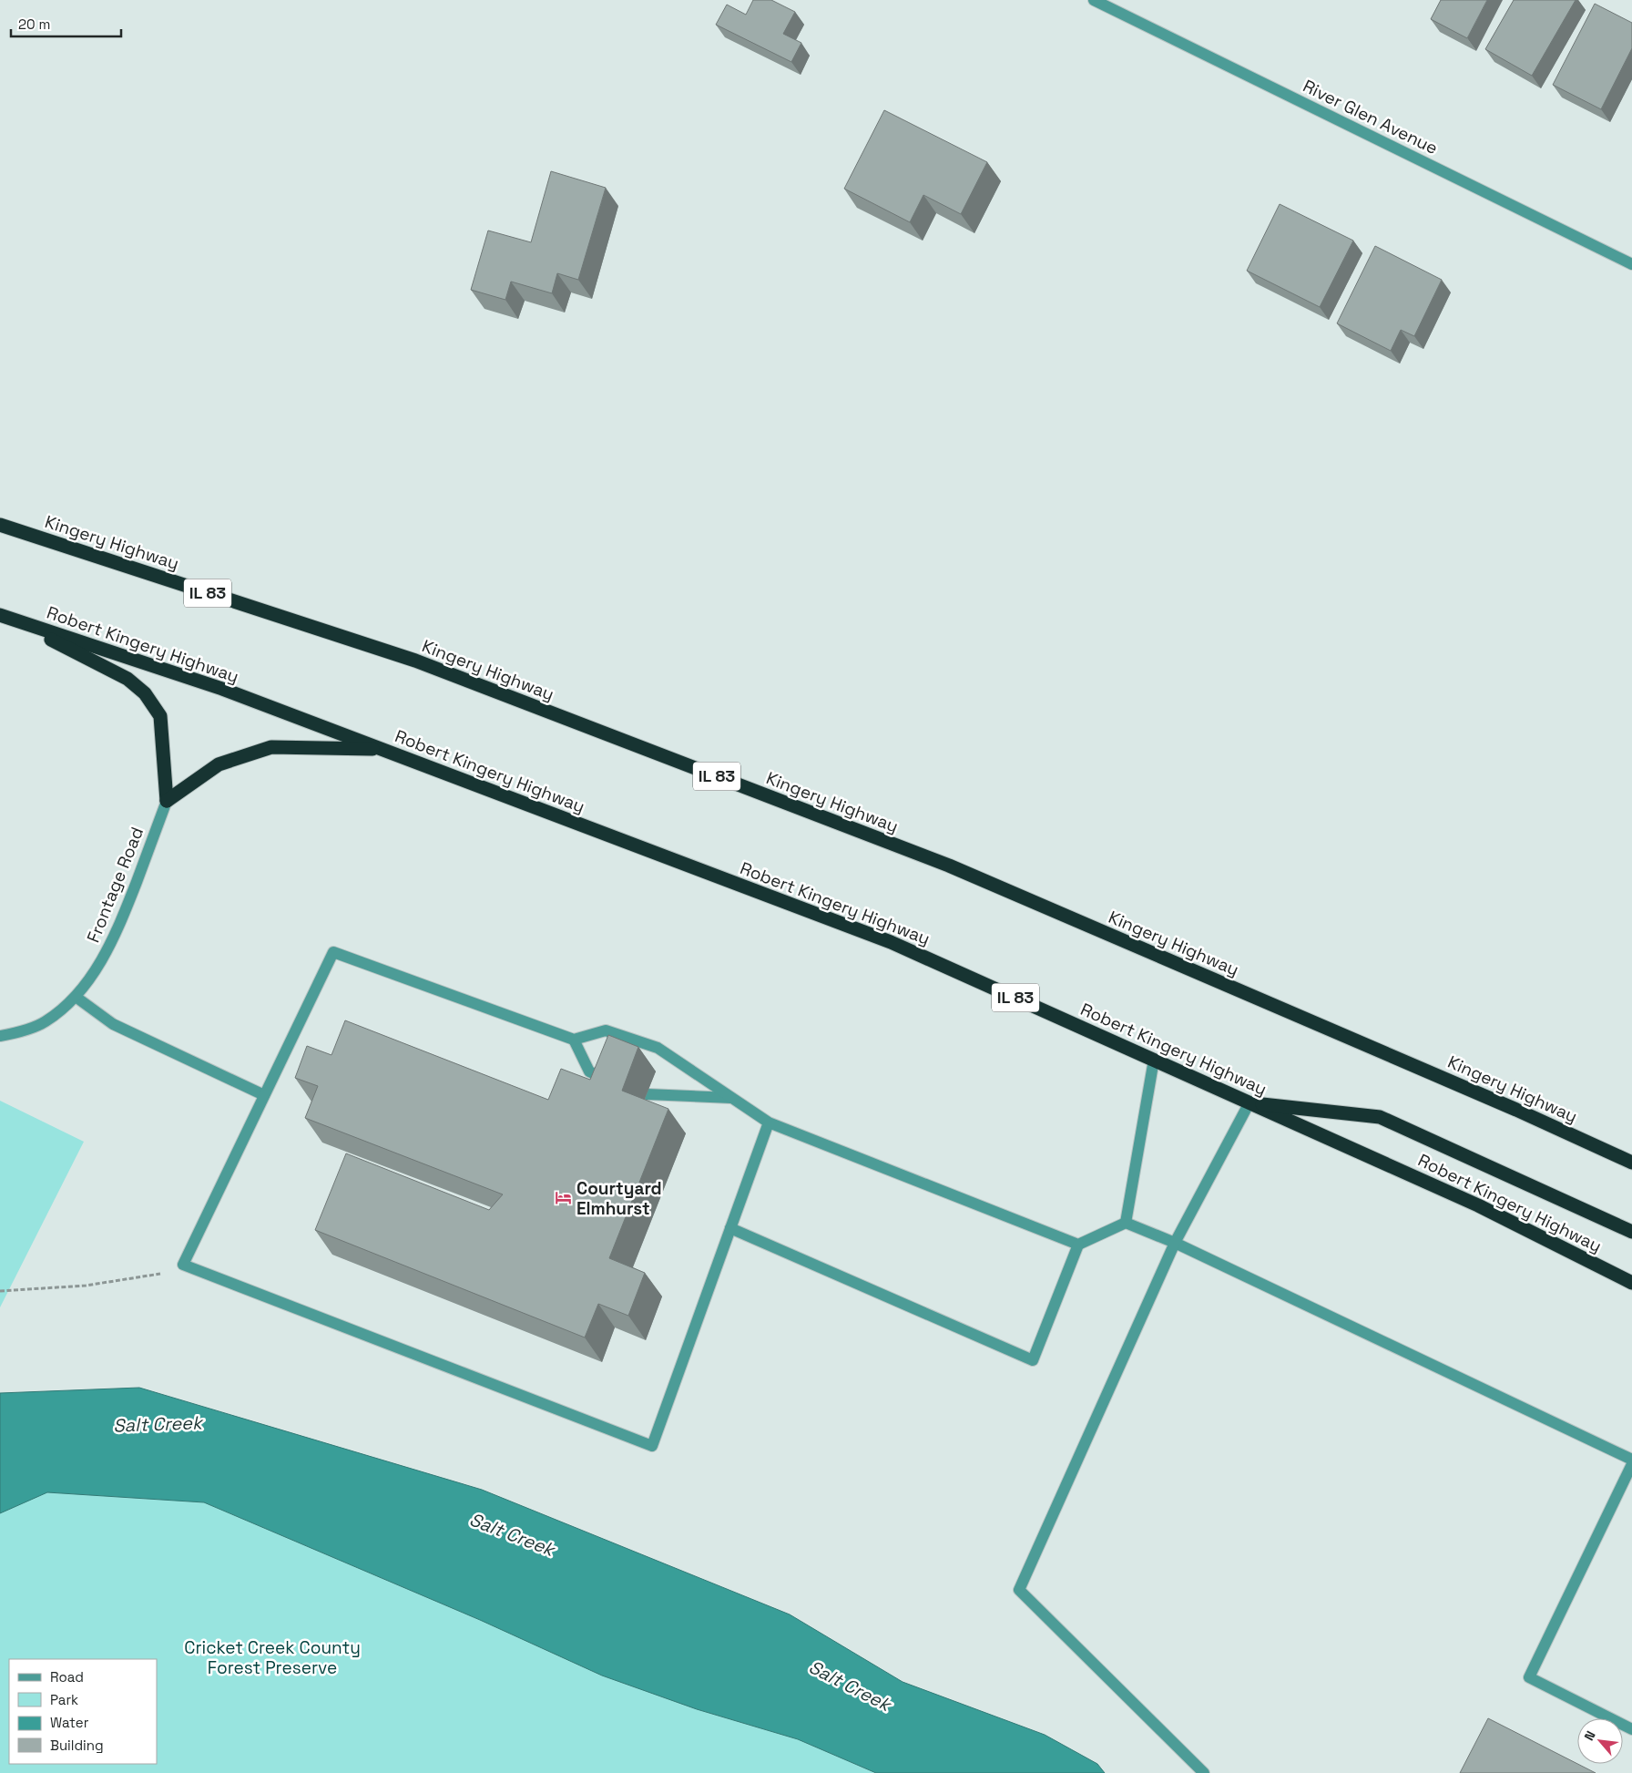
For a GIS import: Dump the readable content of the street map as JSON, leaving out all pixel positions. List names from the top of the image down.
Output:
{
  "streets": {
    "highway": ["Kingery Highway", "IL 83", "Robert Kingery Highway"],
    "street": ["River Glen Avenue", "Frontage Road"]
  },
  "water": ["Salt Creek"],
  "parks": ["Cricket Creek County Forest Preserve"],
  "places": {
    "hotel": ["Courtyard Elmhurst"]
  },
  "legend": [
    "Road",
    "Park",
    "Water",
    "Building"
  ],
  "scale_bar": "20 m",
  "north": "top left"
}
